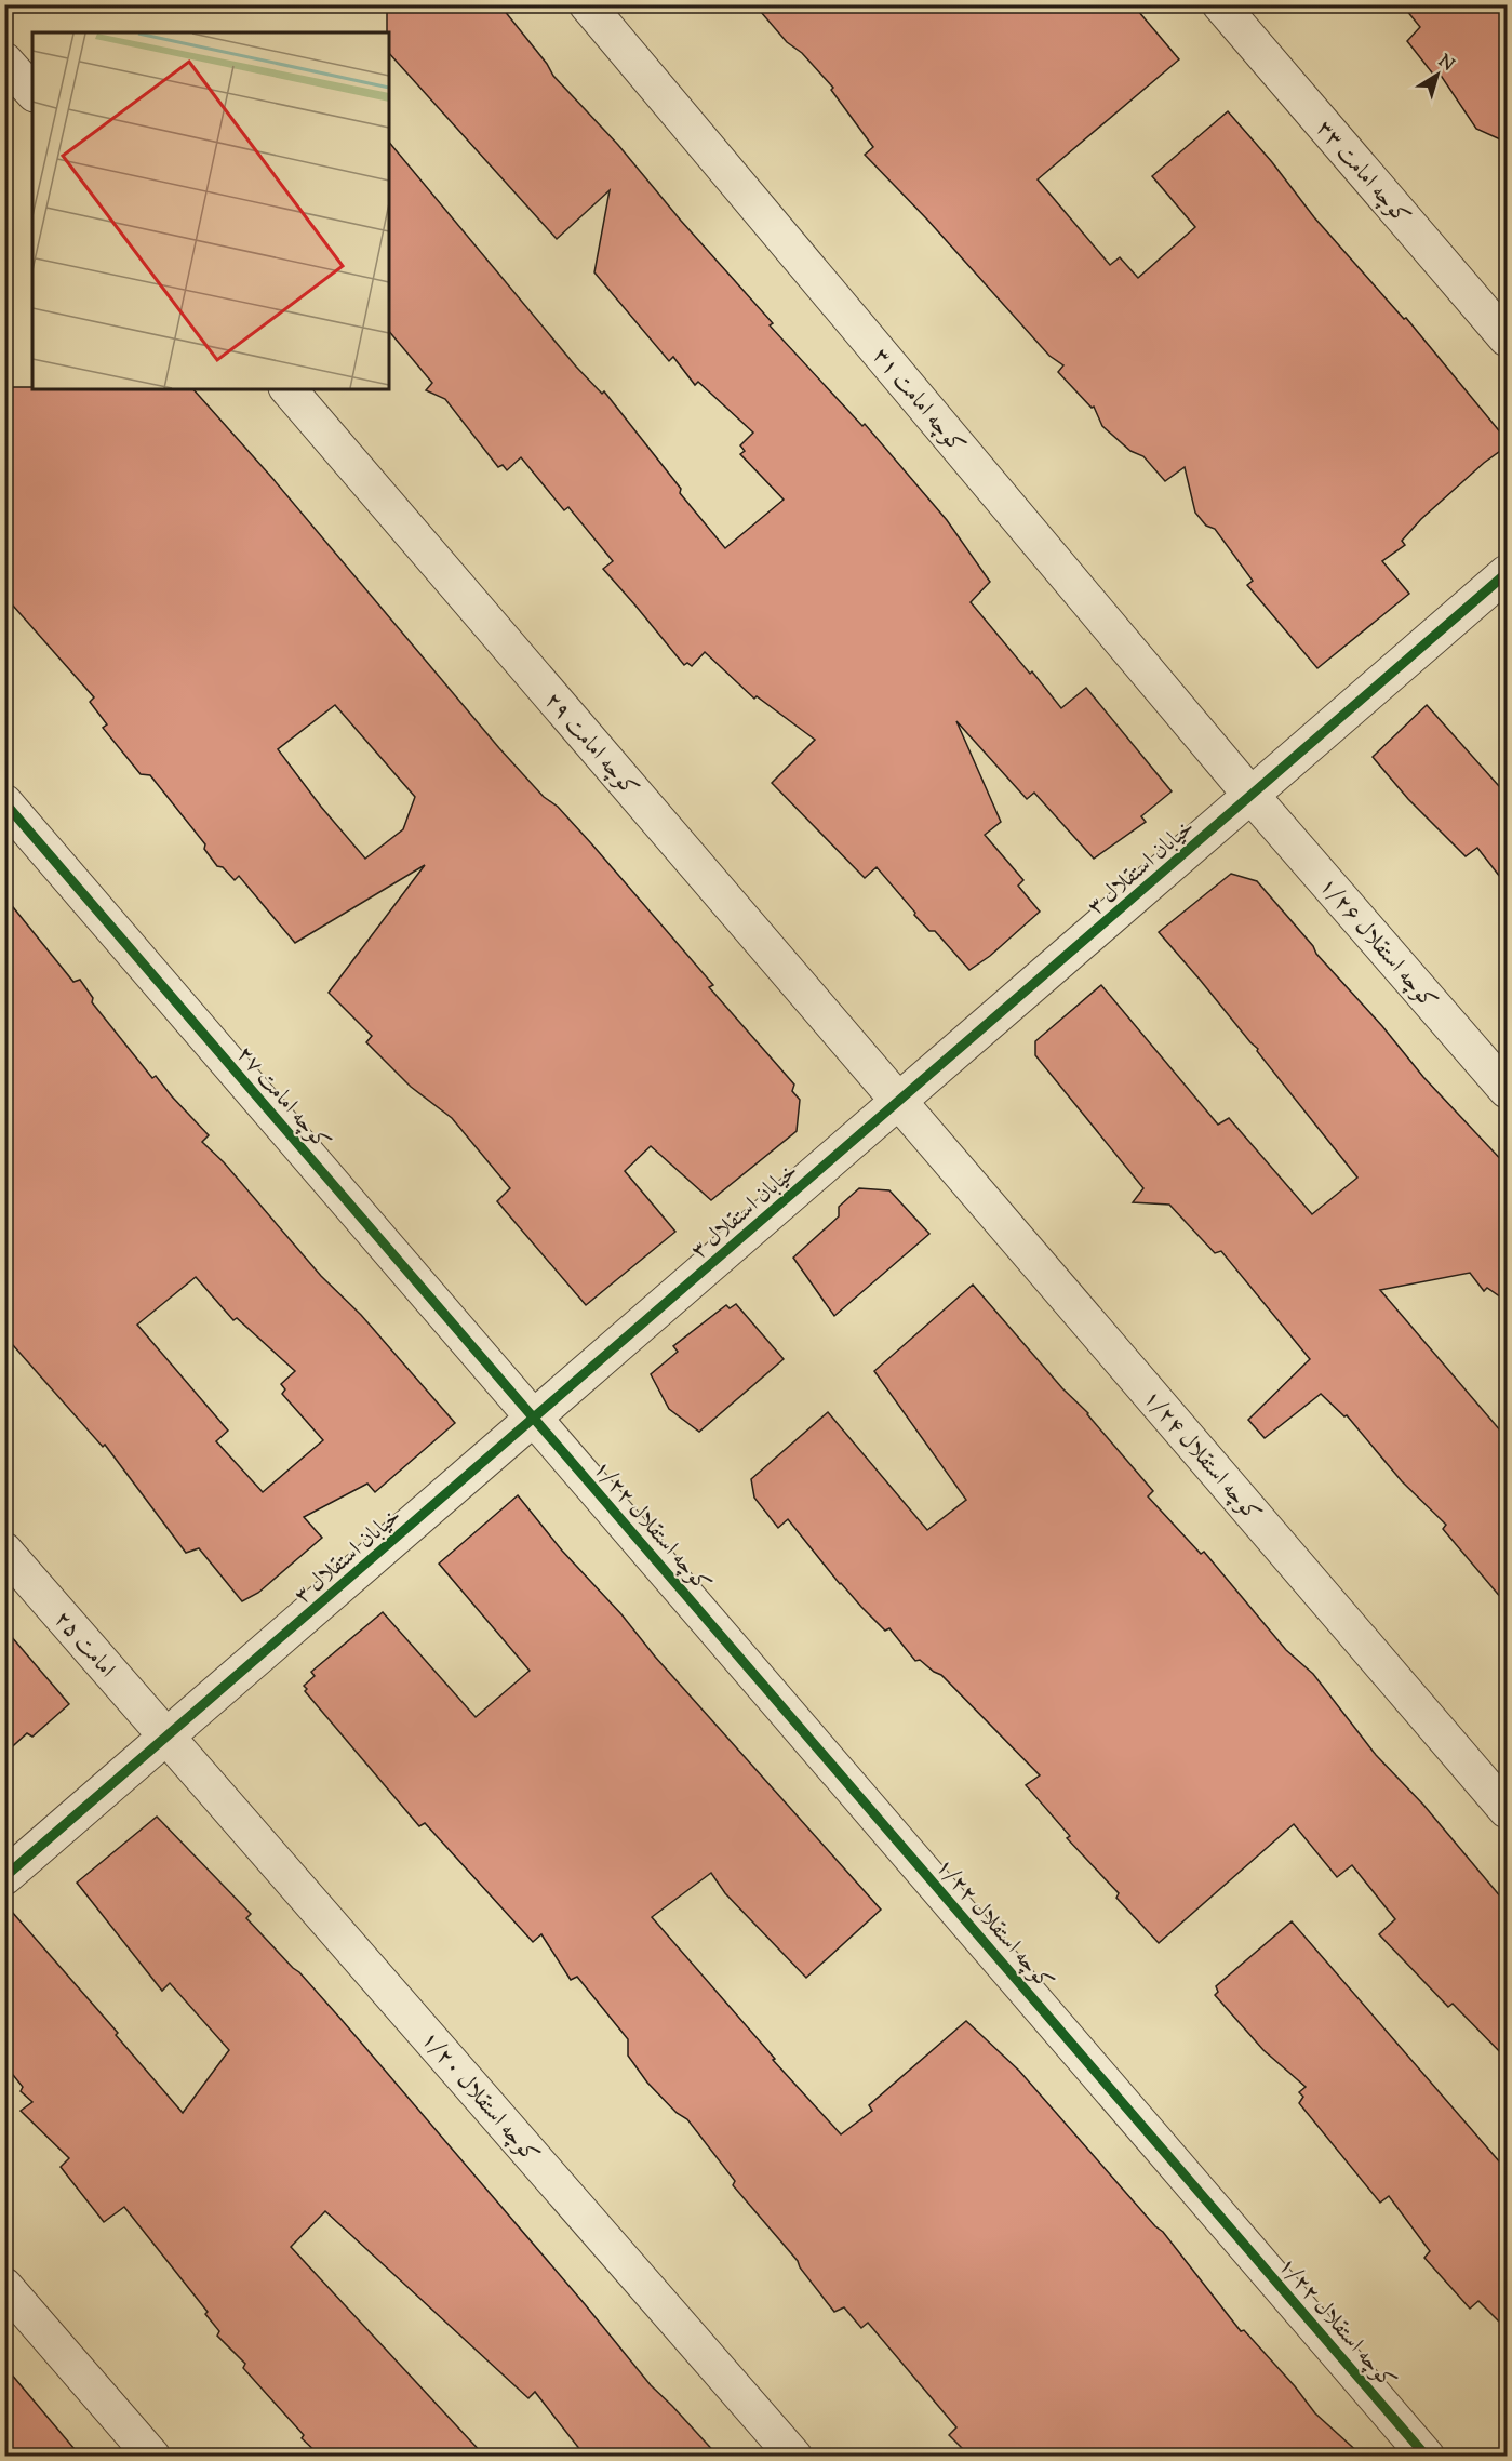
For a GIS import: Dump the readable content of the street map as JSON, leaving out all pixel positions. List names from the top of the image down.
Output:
{
  "streets": {
    "street": [
      "کوچه امامت ۳۳",
      "کوچه امامت ۳۱",
      "کوچه امامت ۲۹",
      "خیابان استقلال ۳",
      "کوچه استقلال ۱/۲۶",
      "کوچه امامت ۲۷",
      "کوچه استقلال ۱/۲۴",
      "کوچه استقلال ۱/۲۲",
      "امامت ۲۵",
      "کوچه استقلال ۱/۲۰"
    ]
  },
  "crossings": [
    ["کوچه امامت ۳۱", "خیابان استقلال ۳"],
    ["کوچه امامت ۳۱", "کوچه استقلال ۱/۲۶"],
    ["کوچه امامت ۲۹", "خیابان استقلال ۳"],
    ["کوچه امامت ۲۹", "کوچه استقلال ۱/۲۴"],
    ["خیابان استقلال ۳", "کوچه استقلال ۱/۲۶"],
    ["خیابان استقلال ۳", "کوچه امامت ۲۷"],
    ["خیابان استقلال ۳", "کوچه استقلال ۱/۲۴"],
    ["خیابان استقلال ۳", "کوچه استقلال ۱/۲۲"],
    ["خیابان استقلال ۳", "امامت ۲۵"],
    ["خیابان استقلال ۳", "کوچه استقلال ۱/۲۰"],
    ["کوچه امامت ۲۷", "کوچه استقلال ۱/۲۲"],
    ["امامت ۲۵", "کوچه استقلال ۱/۲۰"]
  ],
  "north": "top right"
}
